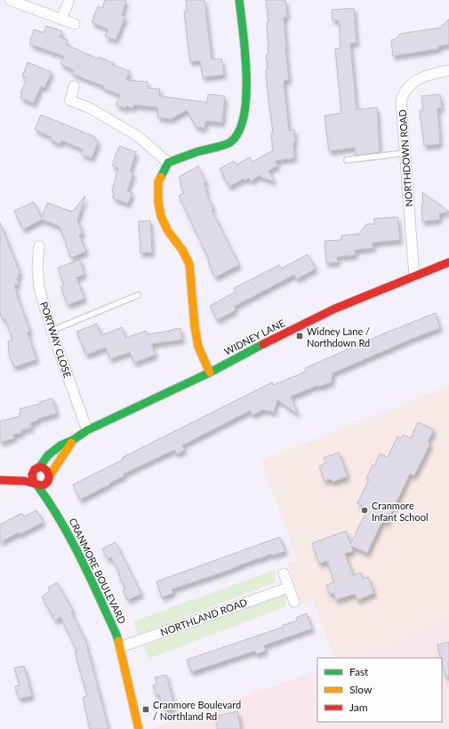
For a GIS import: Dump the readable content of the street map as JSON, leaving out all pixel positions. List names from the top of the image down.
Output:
{
  "streets": {
    "street": [
      "NORTHDOWN ROAD",
      "WIDNEY LANE",
      "PORTWAY CLOSE",
      "CRANMORE BOULEVARD",
      "NORTHLAND ROAD"
    ]
  },
  "crossings": [
    ["NORTHDOWN ROAD", "WIDNEY LANE"],
    ["WIDNEY LANE", "PORTWAY CLOSE"],
    ["WIDNEY LANE", "CRANMORE BOULEVARD"],
    ["CRANMORE BOULEVARD", "NORTHLAND ROAD"]
  ],
  "places": {
    "transit": ["Widney Lane / Northdown Rd", "Cranmore Boulevard / Northland Rd"],
    "other": ["Cranmore Infant School"]
  },
  "legend": ["Fast", "Slow", "Jam"]
}
